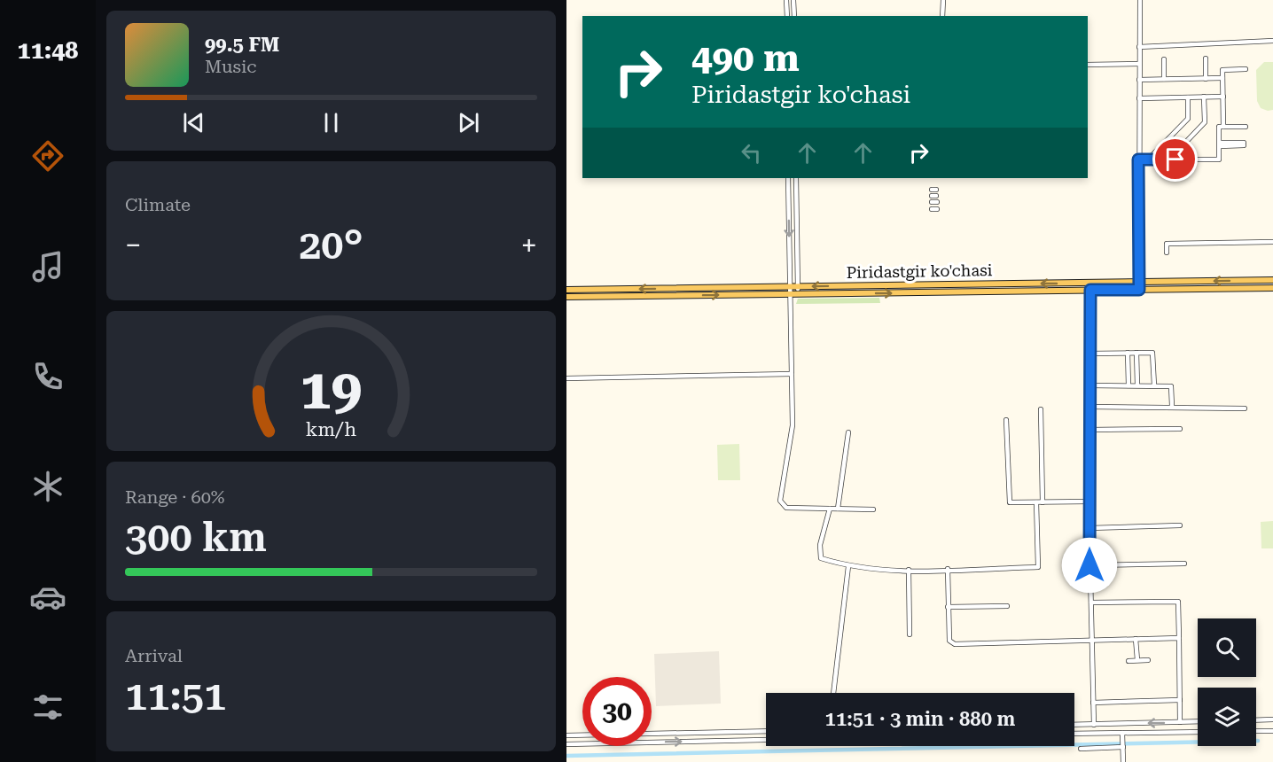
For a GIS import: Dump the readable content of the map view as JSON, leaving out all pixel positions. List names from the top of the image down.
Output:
{
  "streets": {
    "main road": ["Piridastgir ko'chasi"]
  },
  "page": {
    "tabs": "11:48",
    "turn": ["490 m", "Piridastgir ko'chasi"],
    "song": ["99.5 FM", "Music"],
    "tile": [
      "Climate",
      ["Range · 60%", "300 km"],
      ["Arrival", "11:51"]
    ],
    "heat": ["−", "20°", "+"],
    "limit": "30",
    "trip": "11:51 · 3 min · 880 m",
    "gauge": ["19", "km/h"]
  }
}
